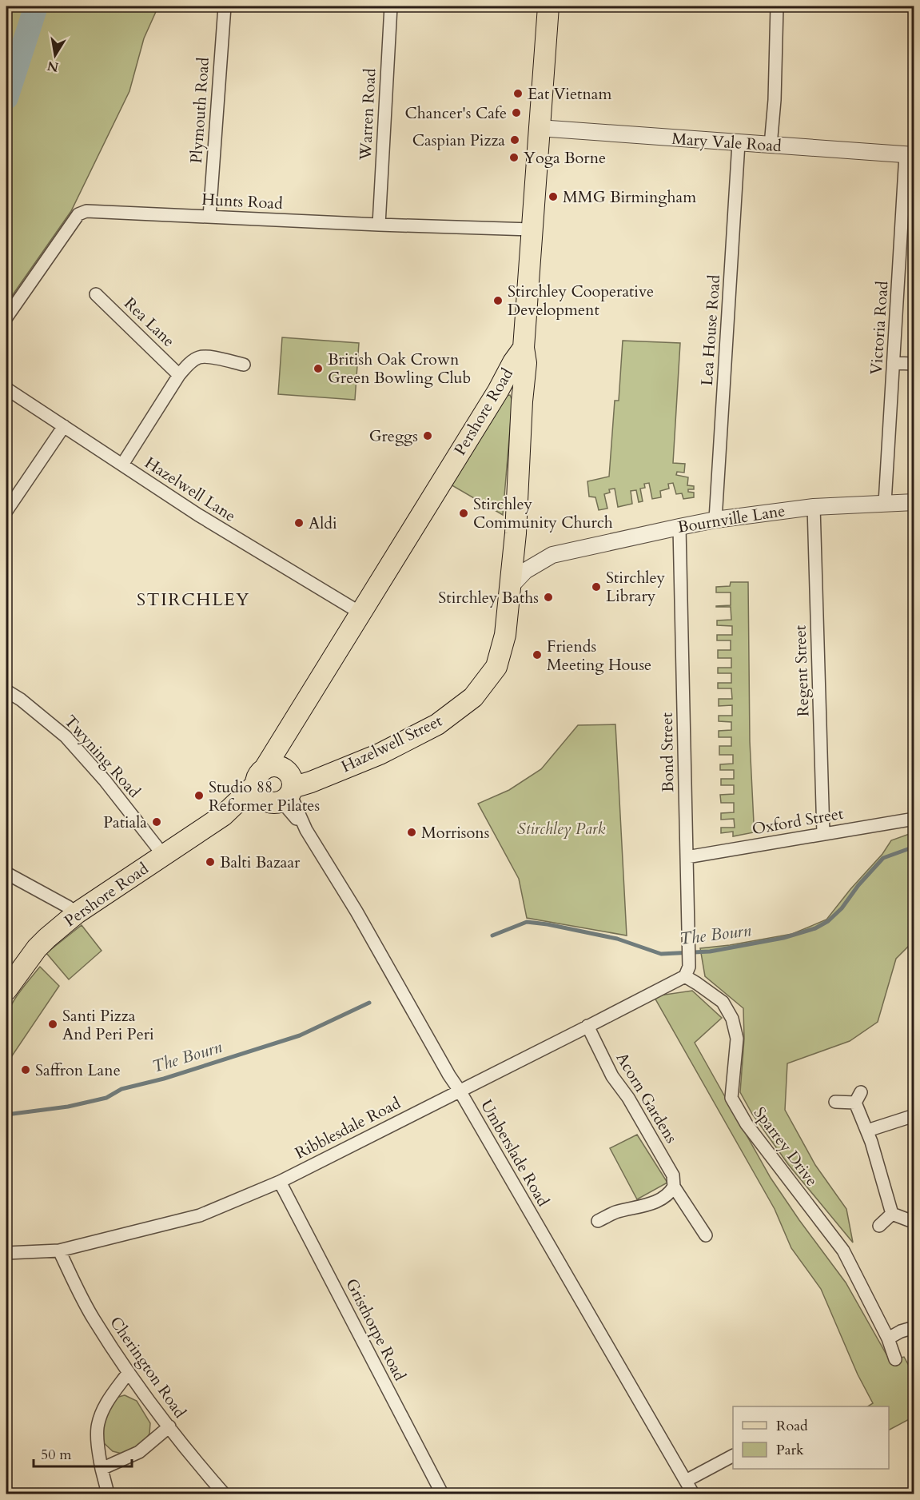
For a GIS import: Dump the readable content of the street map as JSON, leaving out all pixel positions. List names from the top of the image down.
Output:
{
  "streets": {
    "main road": ["Pershore Road", "Hazelwell Street"],
    "street": [
      "Plymouth Road",
      "Warren Road",
      "Mary Vale Road",
      "Hunts Road",
      "Rea Lane",
      "Victoria Road",
      "Lea House Road",
      "Hazelwell Lane",
      "Bournville Lane",
      "Regent Street",
      "Bond Street",
      "Twyning Road",
      "Oxford Street",
      "Acorn Gardens",
      "Ribblesdale Road",
      "Sparrey Drive",
      "Umberslade Road",
      "Gristhorpe Road",
      "Cherington Road"
    ]
  },
  "crossings": [
    ["Plymouth Road", "Hunts Road"],
    ["Warren Road", "Hunts Road"],
    ["Mary Vale Road", "Victoria Road"],
    ["Mary Vale Road", "Lea House Road"],
    ["Mary Vale Road", "Pershore Road"],
    ["Hunts Road", "Pershore Road"],
    ["Victoria Road", "Bournville Lane"],
    ["Lea House Road", "Bournville Lane"],
    ["Pershore Road", "Hazelwell Lane"],
    ["Pershore Road", "Hazelwell Street"],
    ["Pershore Road", "Twyning Road"],
    ["Pershore Road", "Umberslade Road"],
    ["Bournville Lane", "Regent Street"],
    ["Bournville Lane", "Hazelwell Street"],
    ["Bournville Lane", "Bond Street"],
    ["Regent Street", "Oxford Street"],
    ["Hazelwell Street", "Umberslade Road"],
    ["Bond Street", "Oxford Street"],
    ["Bond Street", "Ribblesdale Road"],
    ["Bond Street", "Sparrey Drive"],
    ["Acorn Gardens", "Ribblesdale Road"],
    ["Ribblesdale Road", "Sparrey Drive"],
    ["Ribblesdale Road", "Umberslade Road"],
    ["Ribblesdale Road", "Gristhorpe Road"],
    ["Ribblesdale Road", "Cherington Road"]
  ],
  "districts": ["STIRCHLEY"],
  "water": ["The Bourn"],
  "parks": ["Stirchley Park"],
  "places": [
    "Eat Vietnam",
    "Chancer's Cafe",
    "Caspian Pizza",
    "Yoga Borne",
    "MMG Birmingham",
    "Stirchley Cooperative Development",
    "British Oak Crown Green Bowling Club",
    "Greggs",
    "Stirchley Community Church",
    "Aldi",
    "Stirchley Library",
    "Stirchley Baths",
    "Friends Meeting House",
    "Studio 88 Reformer Pilates",
    "Patiala",
    "Morrisons",
    "Balti Bazaar",
    "Santi Pizza And Peri Peri",
    "Saffron Lane"
  ],
  "legend": ["Road", "Park"],
  "scale_bar": "50 m",
  "north": "bottom"
}
